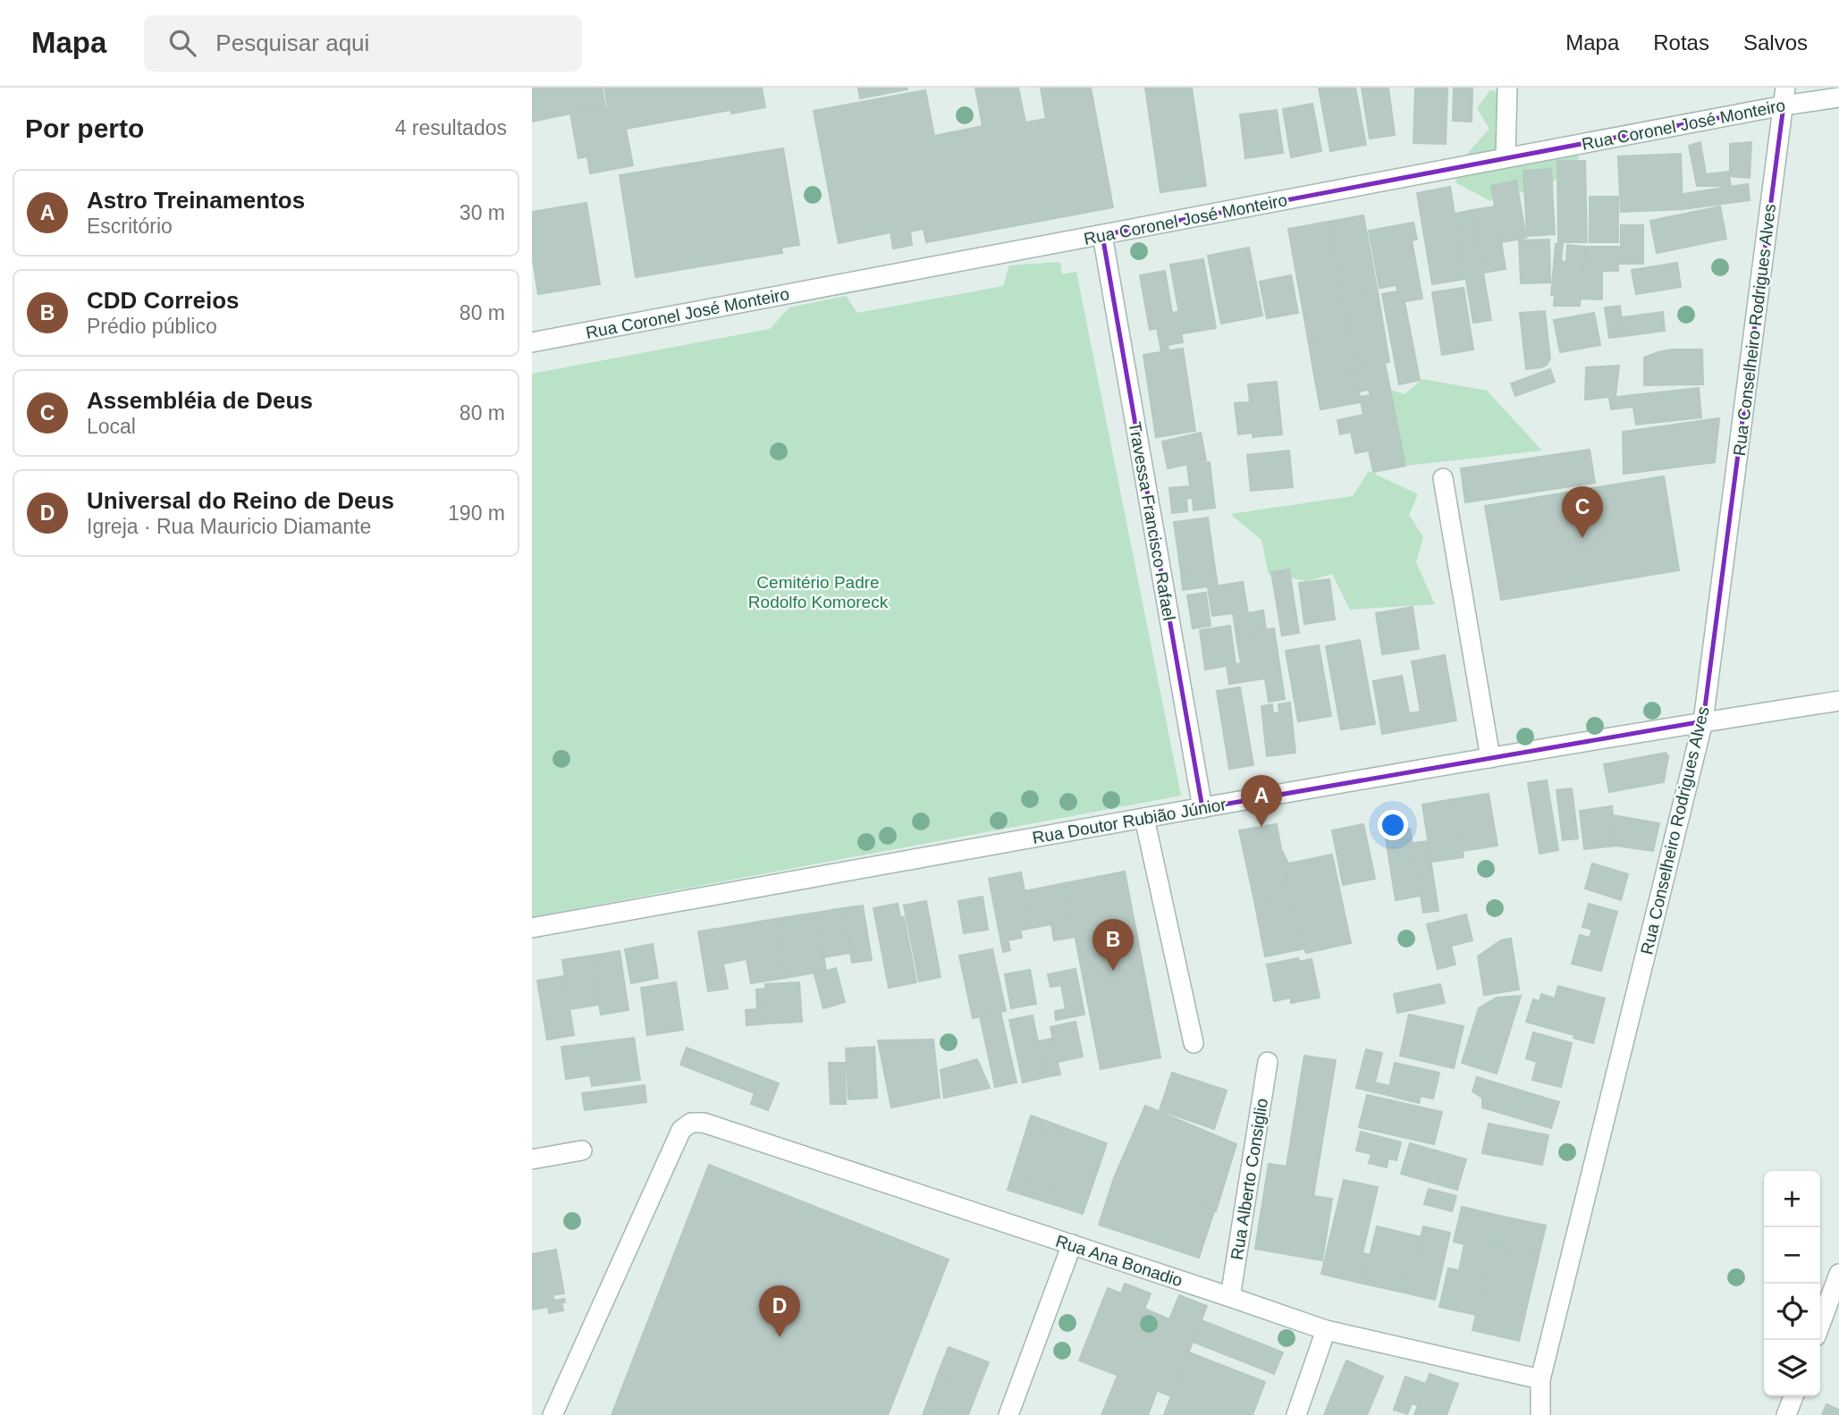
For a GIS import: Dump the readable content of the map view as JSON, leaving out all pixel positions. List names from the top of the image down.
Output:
{
  "streets": {
    "street": [
      "Rua Coronel José Monteiro",
      "Rua Conselheiro Rodrigues Alves",
      "Travessa Francisco Rafael",
      "Rua Doutor Rubião Júnior",
      "Rua Alberto Consiglio",
      "Rua Ana Bonadio"
    ]
  },
  "crossings": [
    ["Rua Coronel José Monteiro", "Rua Conselheiro Rodrigues Alves"],
    ["Rua Coronel José Monteiro", "Travessa Francisco Rafael"],
    ["Rua Conselheiro Rodrigues Alves", "Rua Doutor Rubião Júnior"],
    ["Rua Conselheiro Rodrigues Alves", "Rua Ana Bonadio"],
    ["Travessa Francisco Rafael", "Rua Doutor Rubião Júnior"],
    ["Rua Alberto Consiglio", "Rua Ana Bonadio"]
  ],
  "parks": ["Cemitério Padre Rodolfo Komoreck"],
  "page": {
    "header": "Mapa",
    "search": "Pesquisar aqui",
    "nav": ["Mapa", "Rotas", "Salvos"],
    "heading": ["Por perto", "4 resultados"],
    "list": [
      {
        "mark": "A",
        "name": "Astro Treinamentos",
        "note": "Escritório",
        "value": "30 m"
      },
      {
        "mark": "B",
        "name": "CDD Correios",
        "note": "Prédio público",
        "value": "80 m"
      },
      {
        "mark": "C",
        "name": "Assembléia de Deus",
        "note": "Local",
        "value": "80 m"
      },
      {
        "mark": "D",
        "name": "Universal do Reino de Deus",
        "note": "Igreja · Rua Mauricio Diamante",
        "value": "190 m"
      }
    ],
    "pins": [
      "C",
      "A",
      "B",
      "D"
    ],
    "map_buttons": ["+", "−"]
  }
}
